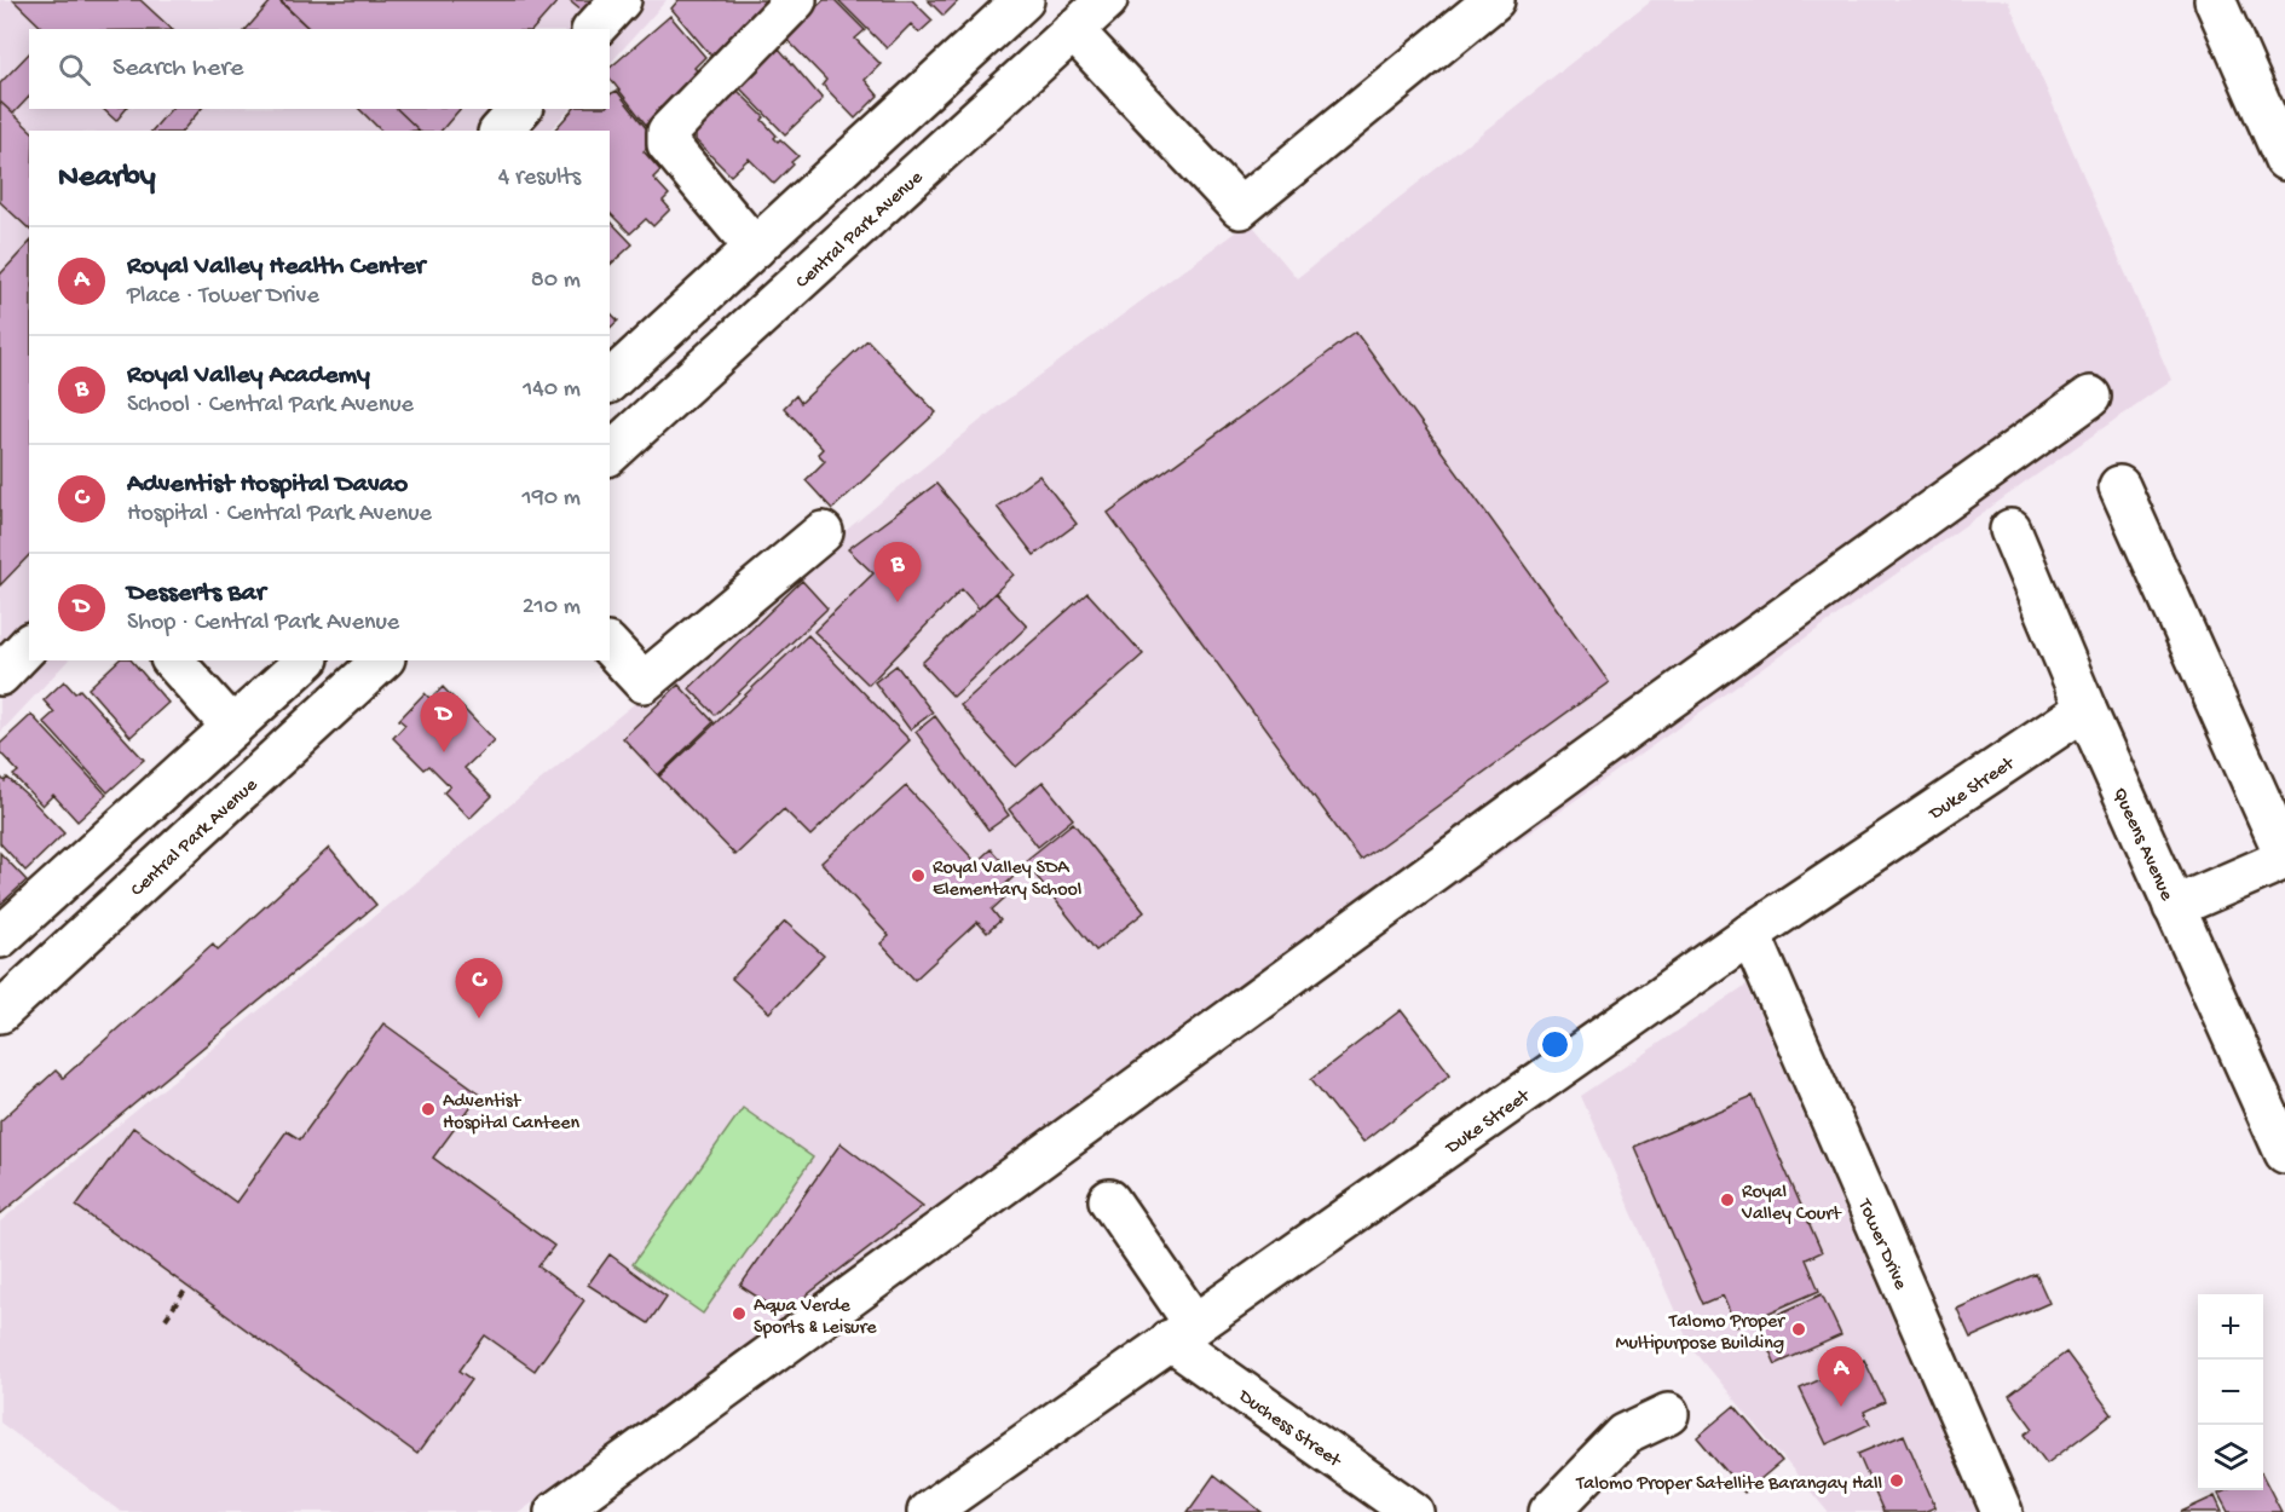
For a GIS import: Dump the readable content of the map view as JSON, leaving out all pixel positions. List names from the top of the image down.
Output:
{
  "streets": {
    "street": [
      "Central Park Avenue",
      "Duke Street",
      "Queens Avenue",
      "Tower Drive",
      "Duchess Street"
    ]
  },
  "crossings": [
    ["Duke Street", "Queens Avenue"],
    ["Duke Street", "Tower Drive"],
    ["Duke Street", "Duchess Street"]
  ],
  "places": [
    "Royal Valley SDA Elementary School",
    "Adventist Hospital Canteen",
    "Royal Valley Court",
    "Aqua Verde Sports & Leisure",
    "Talomo Proper Multipurpose Building",
    "Talomo Proper Satellite Barangay Hall"
  ],
  "page": {
    "search": "Search here",
    "heading": ["Nearby", "4 results"],
    "list": [
      {
        "mark": "A",
        "name": "Royal Valley Health Center",
        "note": "Place · Tower Drive",
        "value": "80 m"
      },
      {
        "mark": "B",
        "name": "Royal Valley Academy",
        "note": "School · Central Park Avenue",
        "value": "140 m"
      },
      {
        "mark": "C",
        "name": "Adventist Hospital Davao",
        "note": "Hospital · Central Park Avenue",
        "value": "190 m"
      },
      {
        "mark": "D",
        "name": "Desserts Bar",
        "note": "Shop · Central Park Avenue",
        "value": "210 m"
      }
    ],
    "pins": [
      "B",
      "D",
      "C",
      "A"
    ],
    "map_buttons": ["+", "−"]
  }
}
